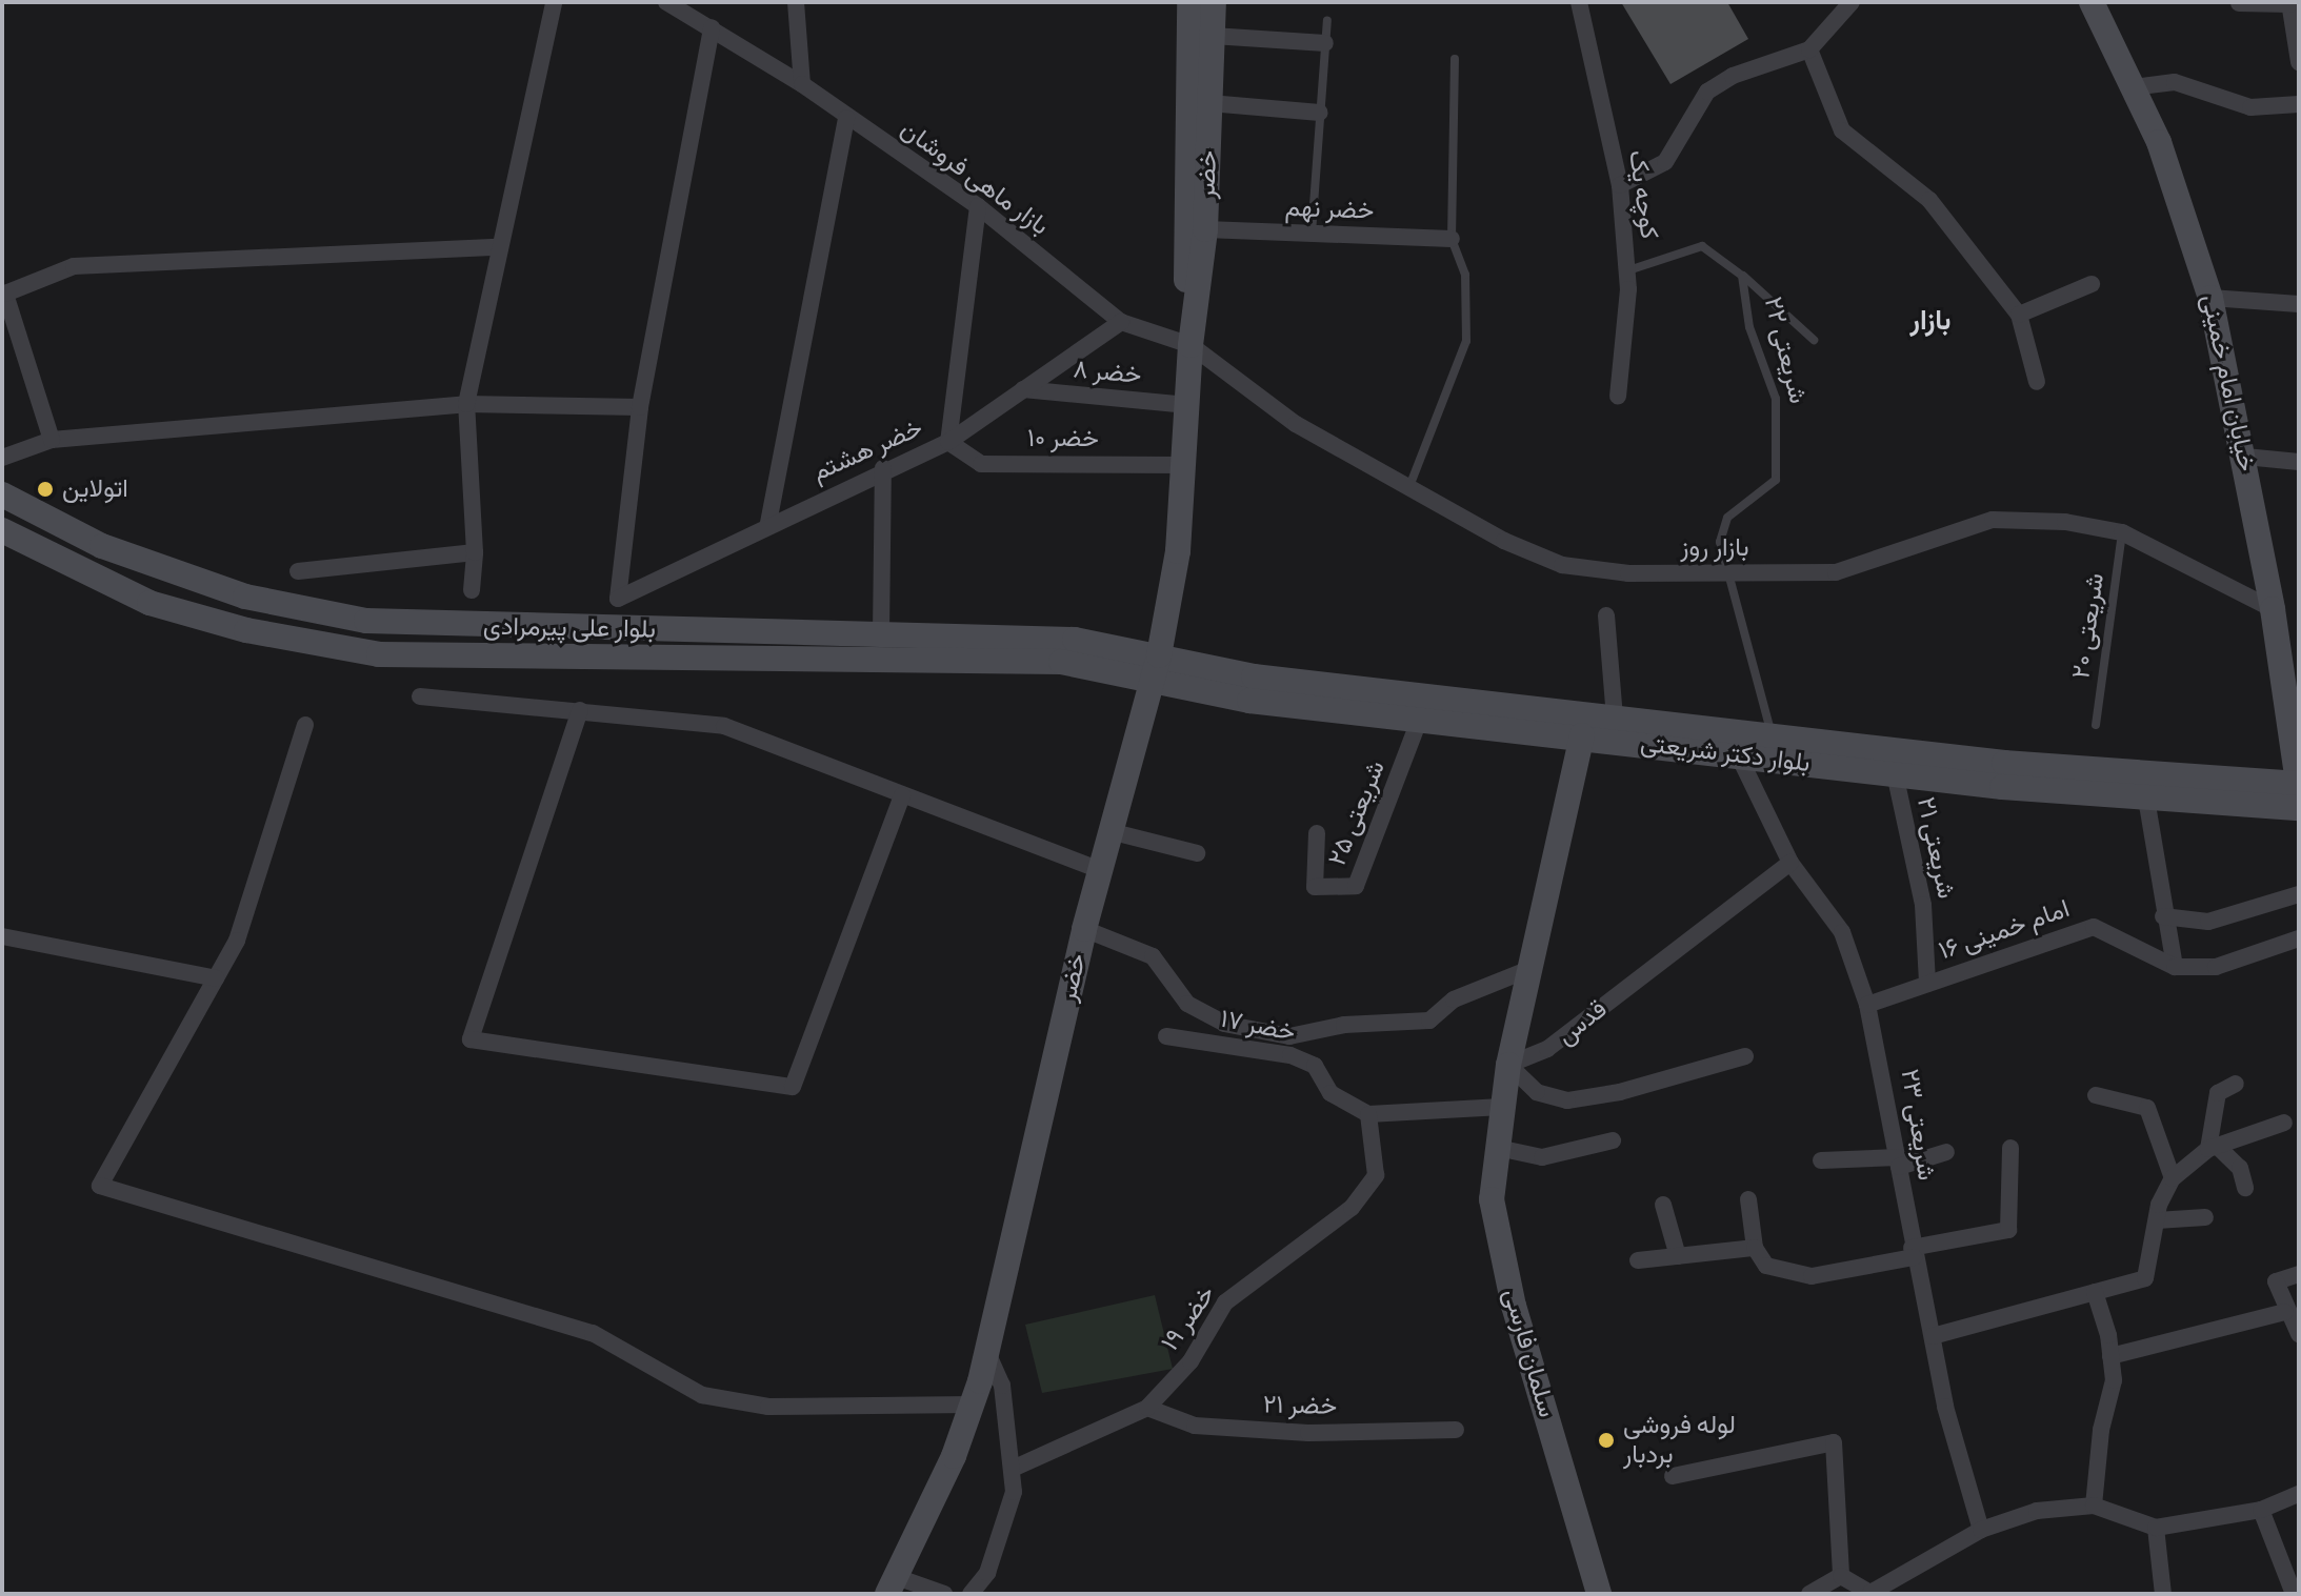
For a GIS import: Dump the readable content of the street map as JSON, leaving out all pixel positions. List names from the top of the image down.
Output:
{
  "streets": {
    "street": [
      "خضر",
      "بازار ماهی فروشان",
      "کوچه یک",
      "خضر نهم",
      "خضر ۸",
      "خیابان امام خمینی",
      "خضر ۱۰",
      "خضر هشتم",
      "بازار روز",
      "بلوار علی پیرمرادی",
      "بلوار دکتر شریعتی",
      "شریعتی ۲۵",
      "شریعتی ۲۱",
      "امام خمینی ۱۶",
      "قدس",
      "خضر ۱۷",
      "شریعتی ۲۳",
      "خضر ۱۹",
      "سلمان فارسی",
      "خضر ۲۱"
    ],
    "lane": ["شریعتی ۲۲", "شریعتی ۲۰"]
  },
  "crossings": [
    ["خضر", "بازار ماهی فروشان"],
    ["خضر", "خضر نهم"],
    ["خضر", "خضر ۸"],
    ["خضر", "خضر ۱۰"],
    ["خضر", "بازار روز"],
    ["خضر", "بلوار علی پیرمرادی"],
    ["خضر", "بلوار دکتر شریعتی"],
    ["بازار ماهی فروشان", "خضر هشتم"],
    ["بازار ماهی فروشان", "بازار روز"],
    ["کوچه یک", "شریعتی ۲۲"],
    ["شریعتی ۲۲", "بازار روز"],
    ["شریعتی ۲۲", "بلوار دکتر شریعتی"],
    ["خضر ۸", "خضر هشتم"],
    ["خیابان امام خمینی", "بازار روز"],
    ["خیابان امام خمینی", "بلوار دکتر شریعتی"],
    ["خضر ۱۰", "خضر هشتم"],
    ["بازار روز", "شریعتی ۲۰"],
    ["بلوار علی پیرمرادی", "بلوار دکتر شریعتی"],
    ["بلوار دکتر شریعتی", "شریعتی ۲۵"],
    ["بلوار دکتر شریعتی", "شریعتی ۲۱"],
    ["بلوار دکتر شریعتی", "شریعتی ۲۳"],
    ["شریعتی ۲۱", "امام خمینی ۱۶"],
    ["امام خمینی ۱۶", "شریعتی ۲۳"],
    ["قدس", "شریعتی ۲۳"],
    ["خضر ۱۷", "خضر ۱۹"],
    ["خضر ۱۹", "خضر ۲۱"]
  ],
  "districts": ["بازار"],
  "places": ["اتولاین", "لوله فروشی بردبار"]
}
